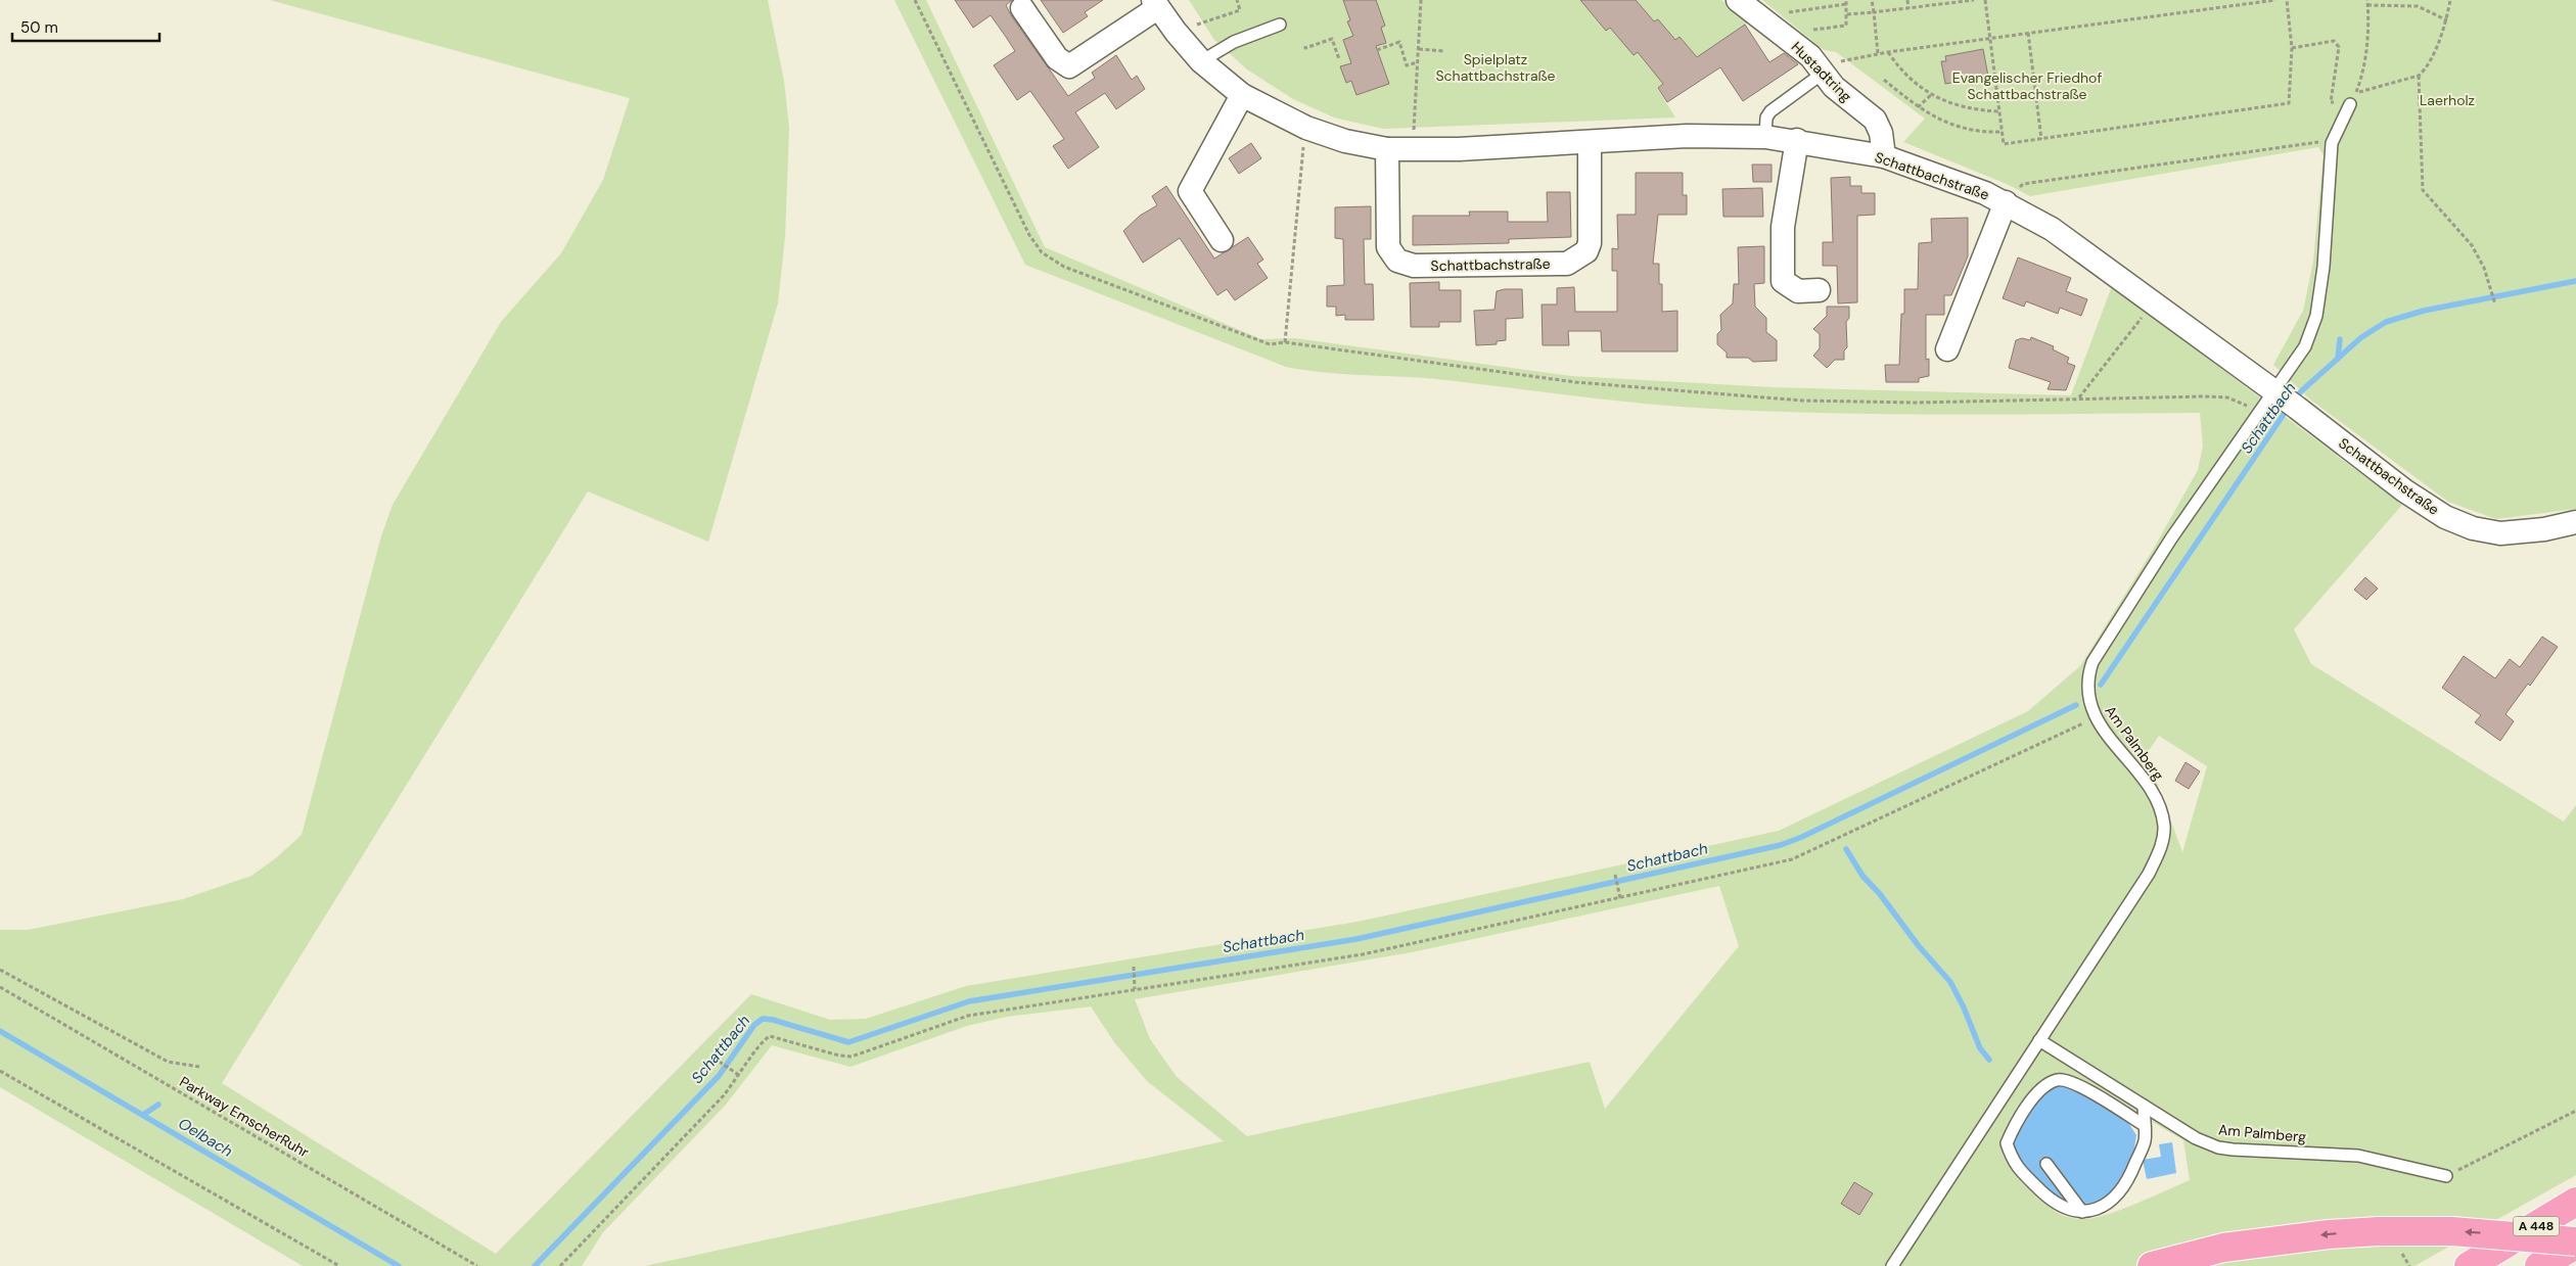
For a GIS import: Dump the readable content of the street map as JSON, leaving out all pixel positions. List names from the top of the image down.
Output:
{
  "streets": {
    "highway": ["A 448"],
    "street": ["Hustadtring", "Schattbachstraße"],
    "lane": ["Am Palmberg"],
    "path": ["Parkway EmscherRuhr"]
  },
  "crossings": [
    ["Hustadtring", "Schattbachstraße"],
    ["Schattbachstraße", "Am Palmberg"]
  ],
  "water": ["Schattbach", "Oelbach"],
  "parks": ["Spielplatz Schattbachstraße", "Evangelischer Friedhof Schattbachstraße", "Laerholz"],
  "scale_bar": "50 m"
}
